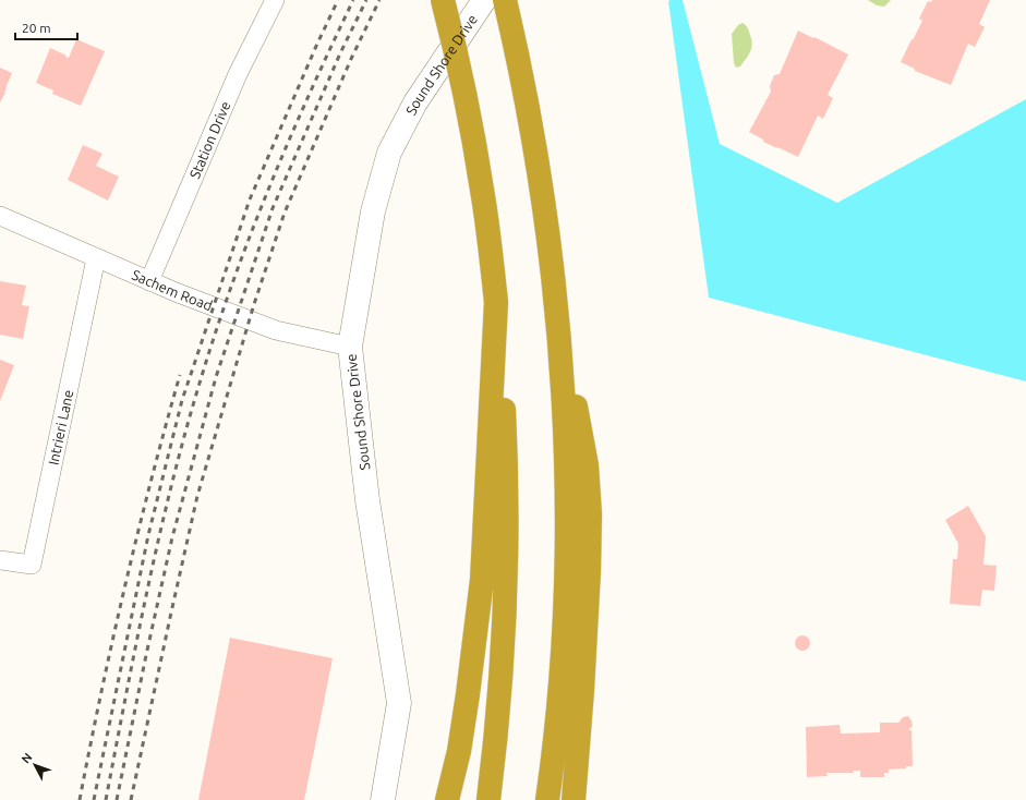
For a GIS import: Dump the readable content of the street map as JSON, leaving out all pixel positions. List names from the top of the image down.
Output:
{
  "streets": {
    "main road": ["Sound Shore Drive"],
    "street": ["Station Drive", "Sachem Road", "Intrieri Lane"]
  },
  "crossings": [
    ["Sound Shore Drive", "Sachem Road"],
    ["Station Drive", "Sachem Road"],
    ["Sachem Road", "Intrieri Lane"]
  ],
  "scale_bar": "20 m",
  "north": "top left"
}
